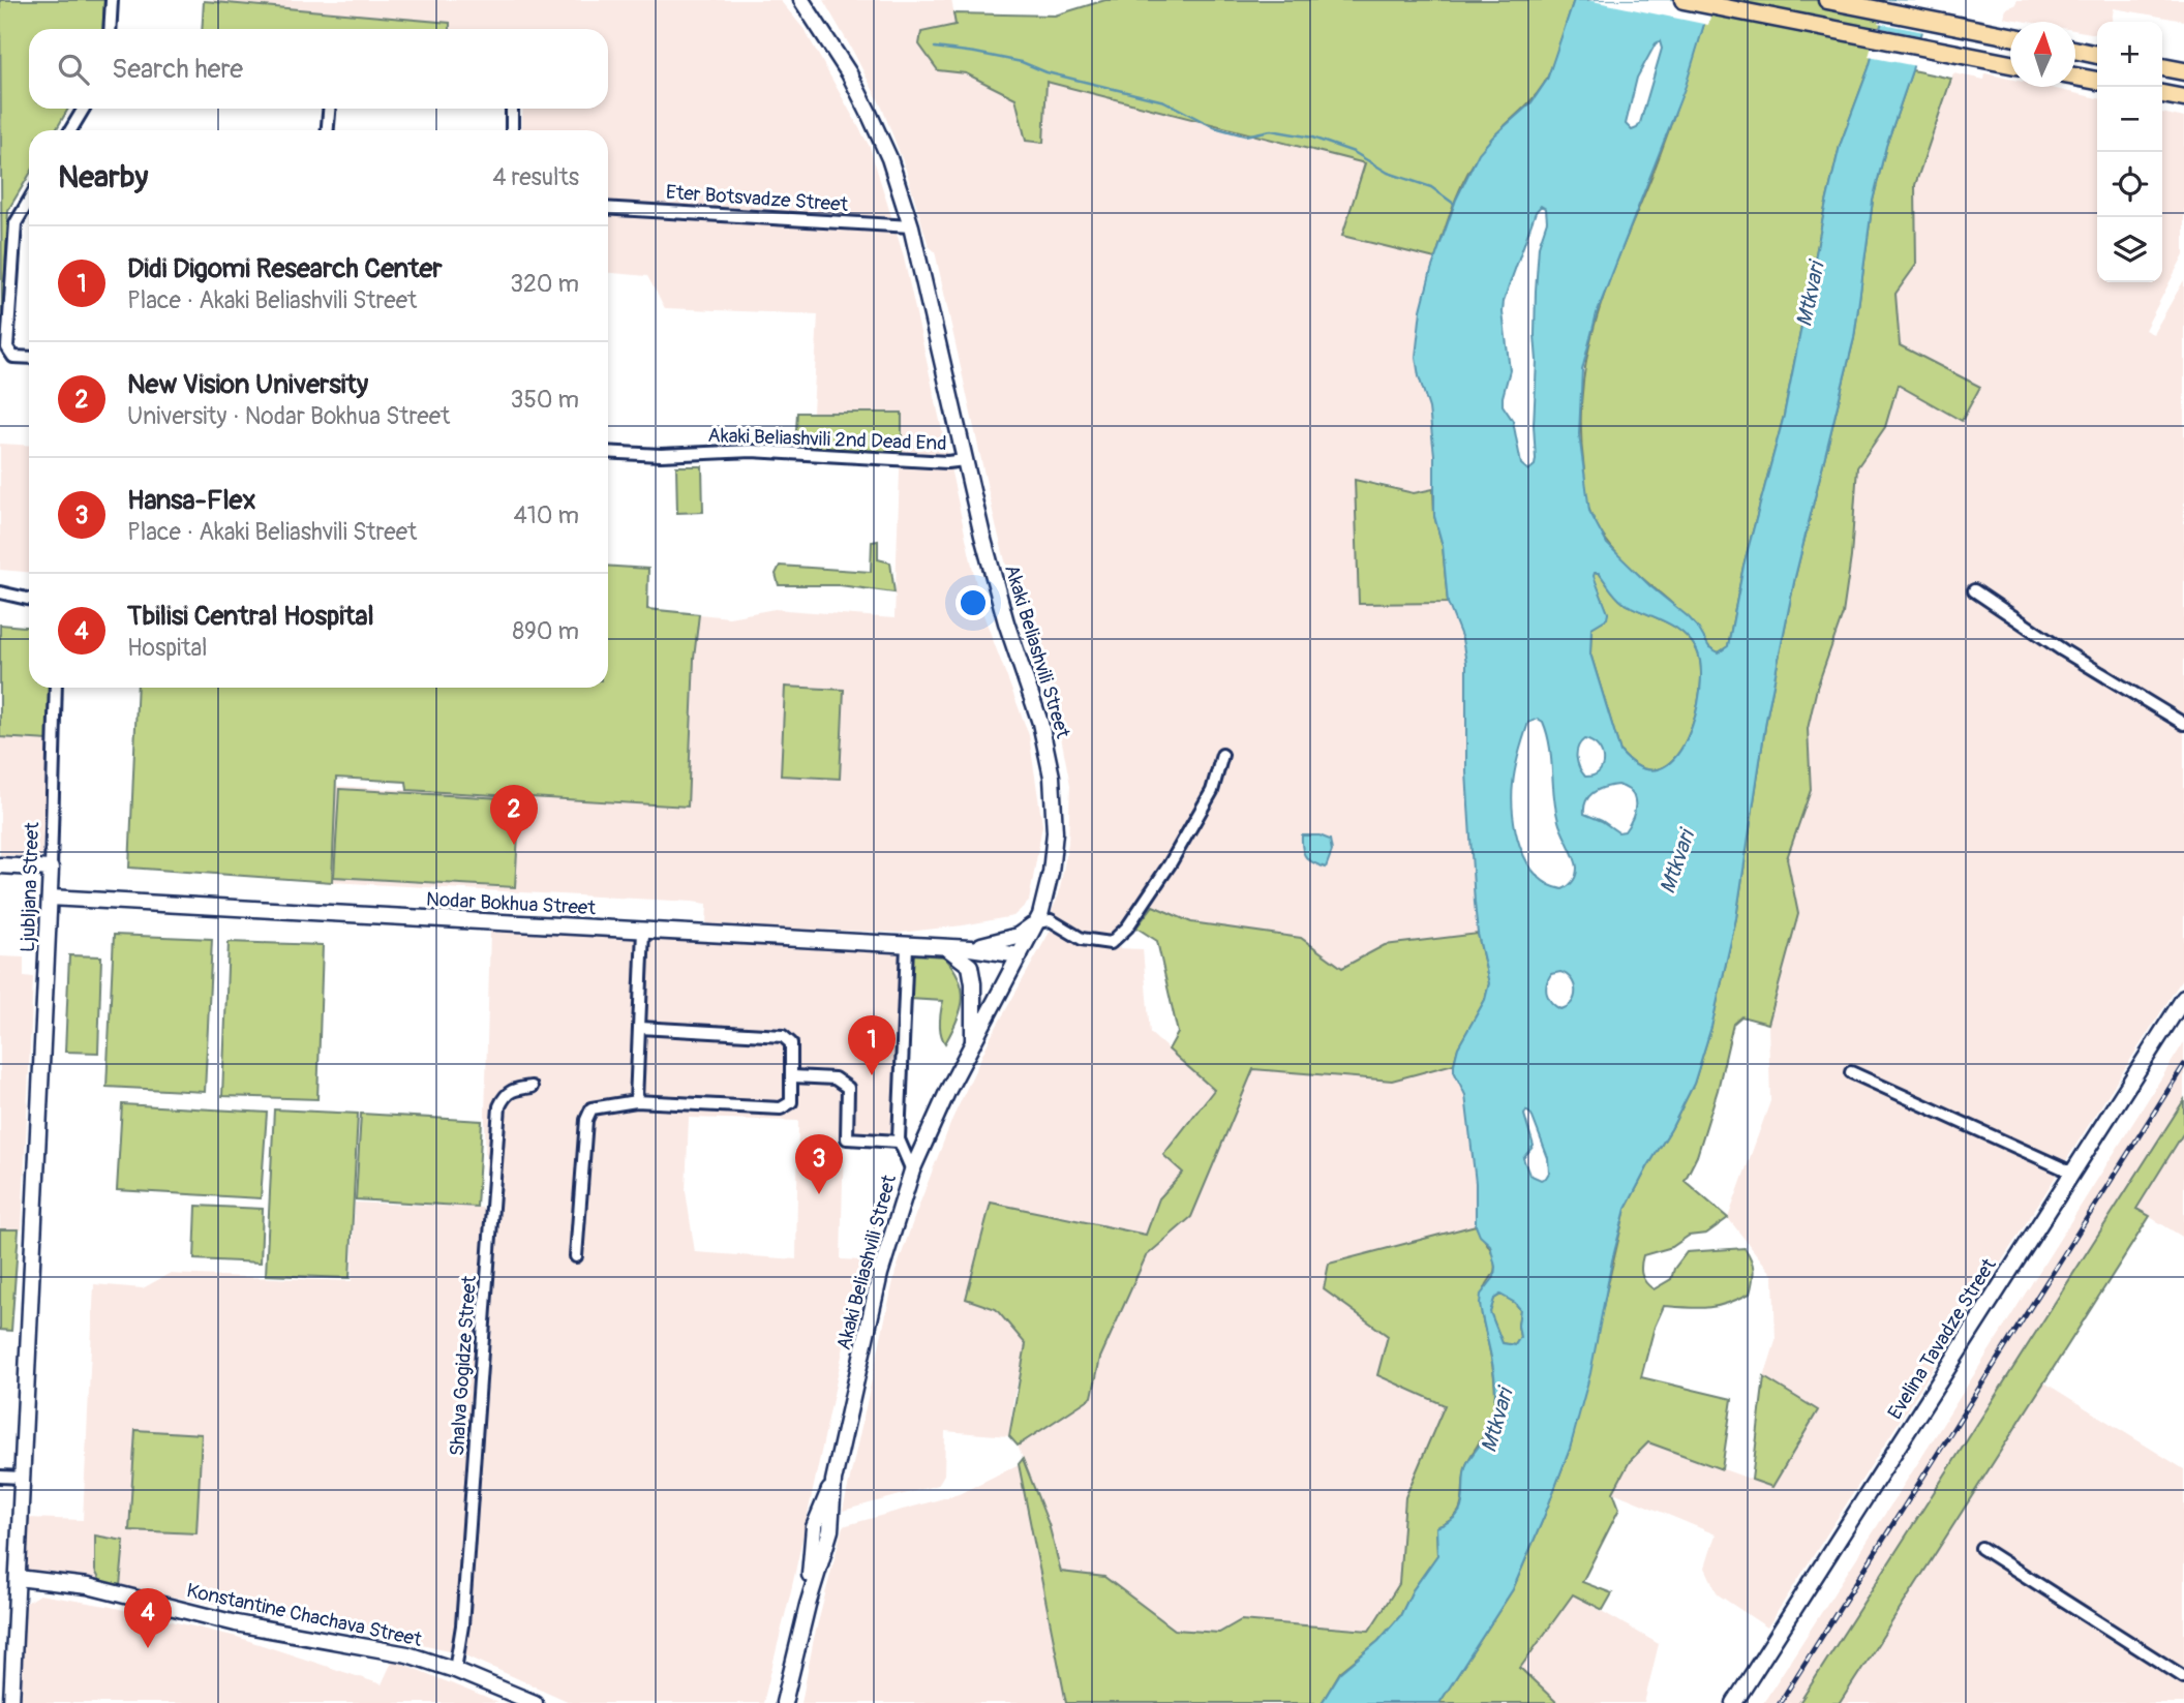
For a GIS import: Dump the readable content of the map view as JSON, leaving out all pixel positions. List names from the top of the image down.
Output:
{
  "streets": {
    "main road": [
      "Akaki Beliashvili Street",
      "Ljubljana Street",
      "Nodar Bokhua Street",
      "Evelina Tavadze Street",
      "Konstantine Chachava Street"
    ],
    "street": ["Eter Botsvadze Street", "Akaki Beliashvili 2nd Dead End", "Shalva Gogidze Street"]
  },
  "crossings": [
    ["Eter Botsvadze Street", "Akaki Beliashvili Street"],
    ["Akaki Beliashvili 2nd Dead End", "Akaki Beliashvili Street"],
    ["Ljubljana Street", "Nodar Bokhua Street"],
    ["Ljubljana Street", "Konstantine Chachava Street"],
    ["Shalva Gogidze Street", "Konstantine Chachava Street"]
  ],
  "water": ["Mtkvari"],
  "north": "top",
  "page": {
    "map_buttons": ["+", "−"],
    "search": "Search here",
    "heading": ["Nearby", "4 results"],
    "list": [
      {
        "mark": "1",
        "name": "Didi Digomi Research Center",
        "note": "Place · Akaki Beliashvili Street",
        "value": "320 m"
      },
      {
        "mark": "2",
        "name": "New Vision University",
        "note": "University · Nodar Bokhua Street",
        "value": "350 m"
      },
      {
        "mark": "3",
        "name": "Hansa-Flex",
        "note": "Place · Akaki Beliashvili Street",
        "value": "410 m"
      },
      {
        "mark": "4",
        "name": "Tbilisi Central Hospital",
        "note": "Hospital",
        "value": "890 m"
      }
    ],
    "pins": [
      "2",
      "1",
      "3",
      "4"
    ]
  }
}
